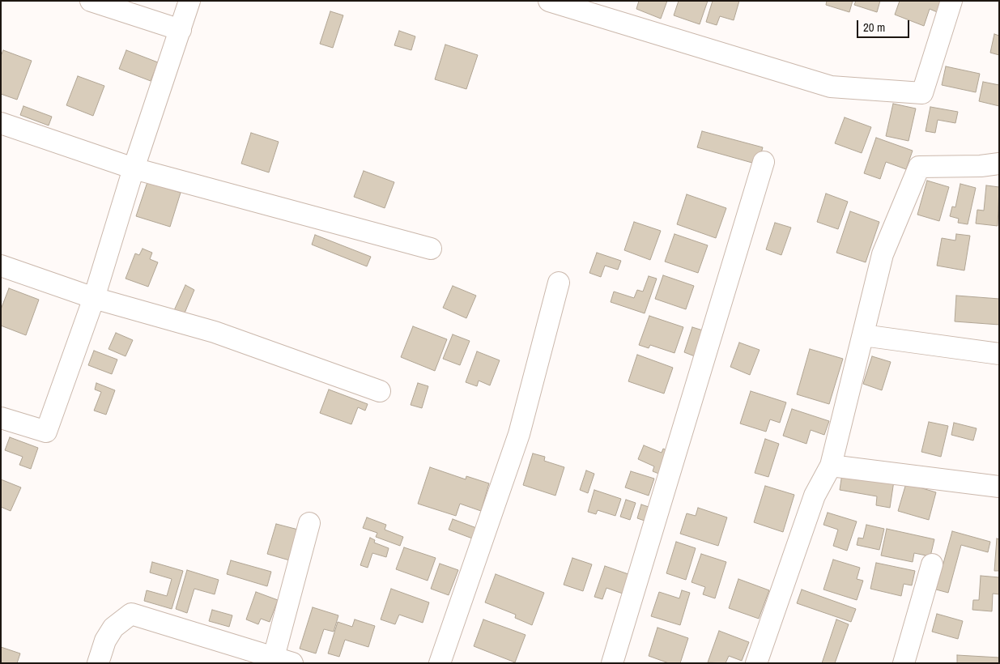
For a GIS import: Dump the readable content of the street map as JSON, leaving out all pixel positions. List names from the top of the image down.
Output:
{
  "scale_bar": "20 m"
}
